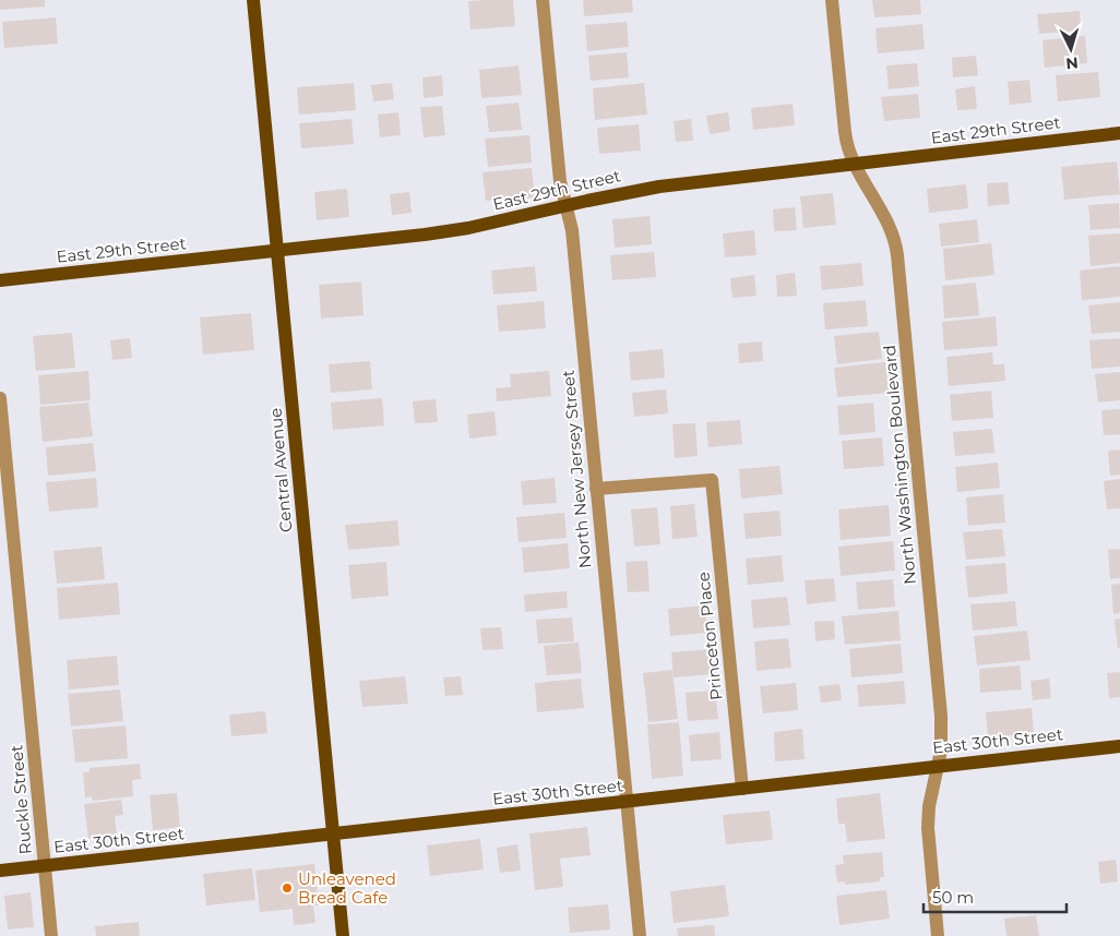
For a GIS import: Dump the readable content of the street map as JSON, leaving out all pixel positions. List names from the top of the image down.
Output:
{
  "streets": {
    "main road": ["East 29th Street", "Central Avenue", "East 30th Street"],
    "street": [
      "North Washington Boulevard",
      "North New Jersey Street",
      "Princeton Place",
      "Ruckle Street"
    ]
  },
  "crossings": [
    ["East 29th Street", "North Washington Boulevard"],
    ["East 29th Street", "North New Jersey Street"],
    ["East 29th Street", "Central Avenue"],
    ["North Washington Boulevard", "East 30th Street"],
    ["North New Jersey Street", "Princeton Place"],
    ["North New Jersey Street", "East 30th Street"],
    ["Central Avenue", "East 30th Street"],
    ["Princeton Place", "East 30th Street"],
    ["East 30th Street", "Ruckle Street"]
  ],
  "places": ["Unleavened Bread Cafe"],
  "scale_bar": "50 m",
  "north": "bottom"
}
